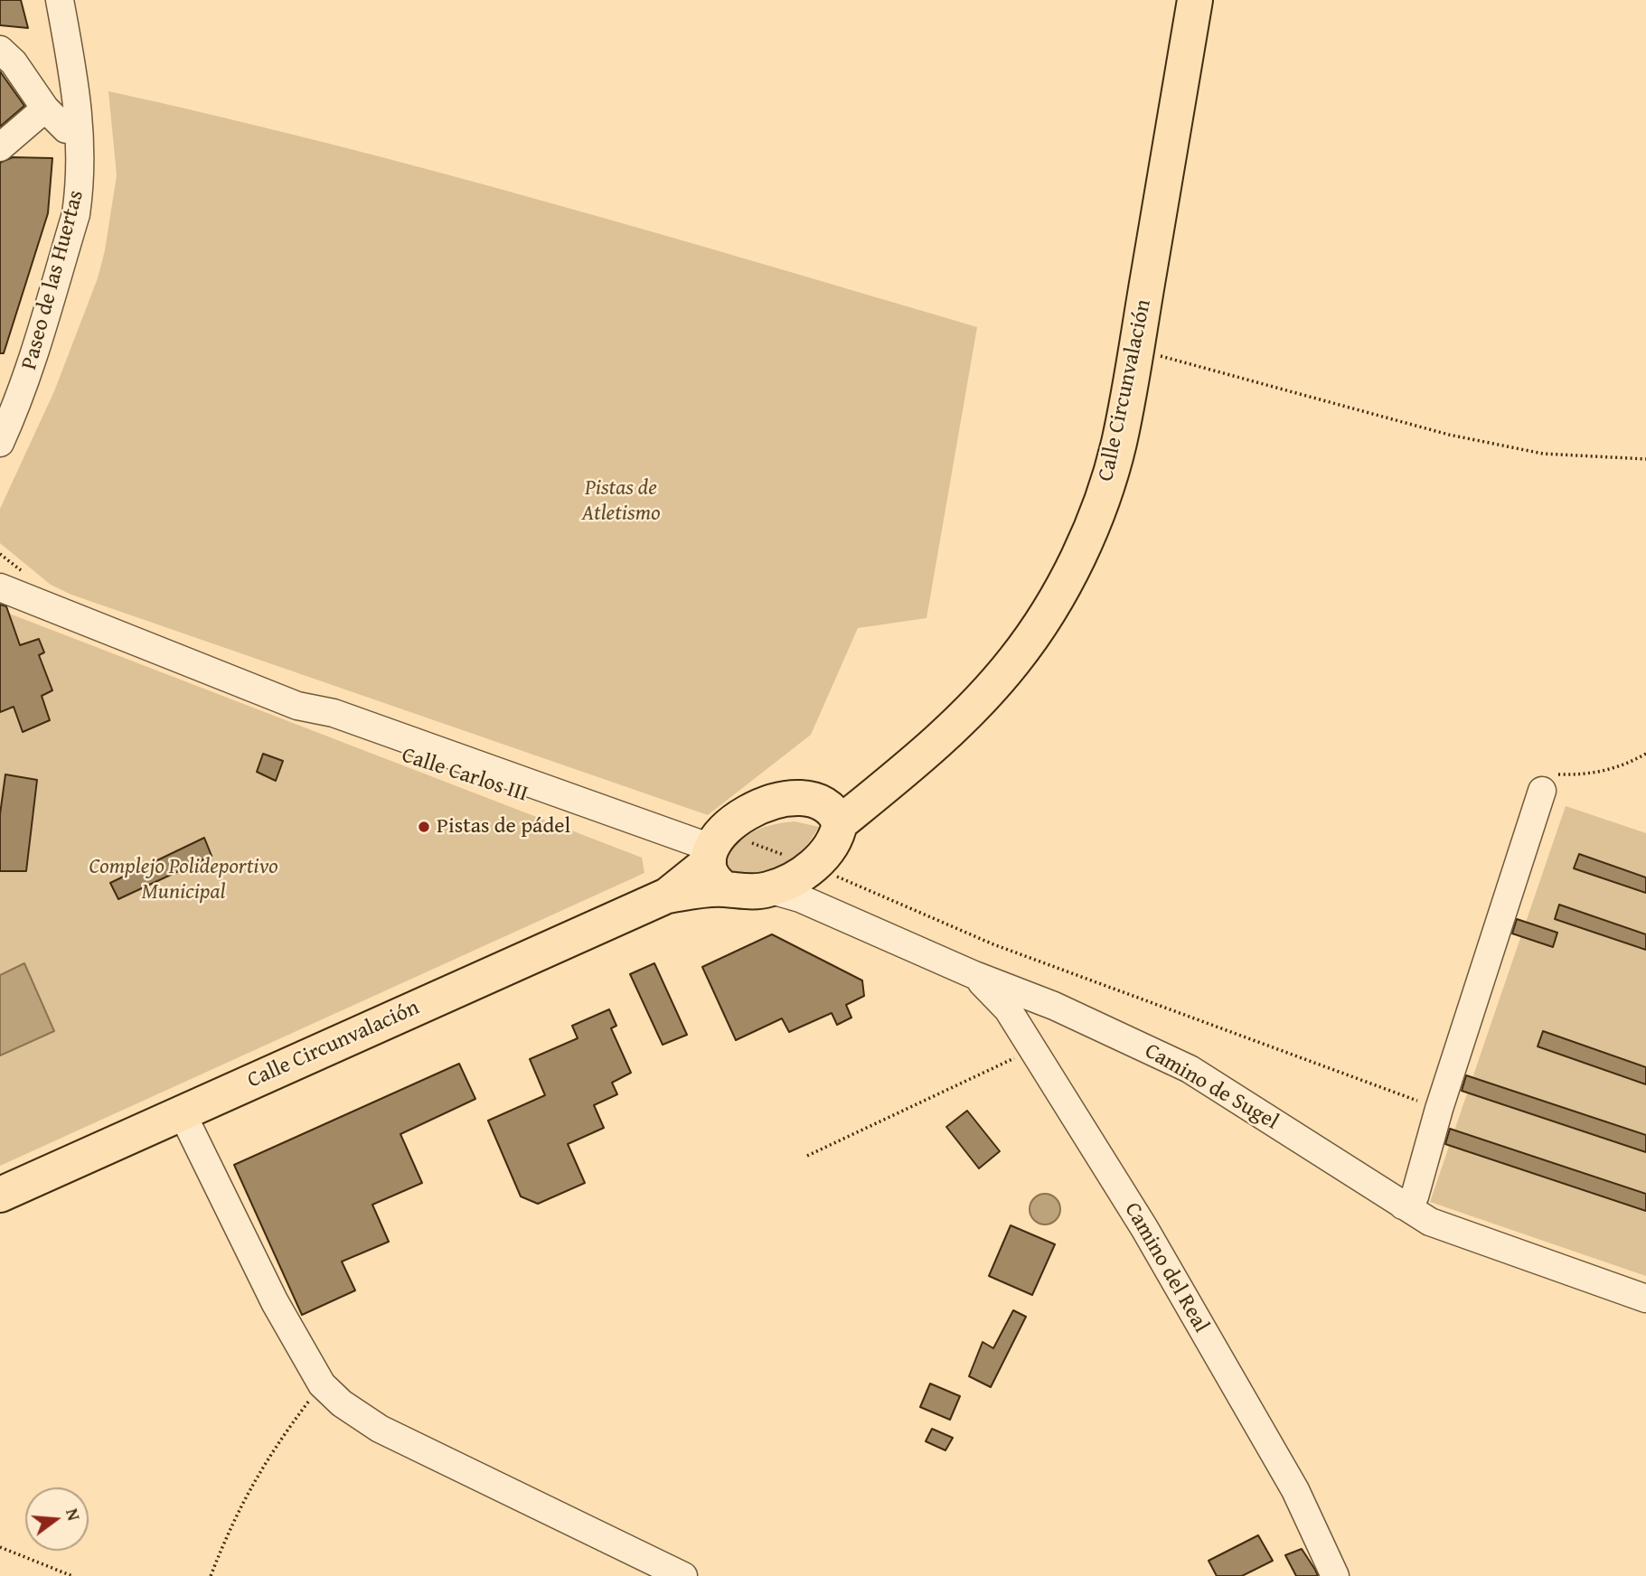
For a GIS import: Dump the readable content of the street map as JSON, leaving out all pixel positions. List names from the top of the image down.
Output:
{
  "streets": {
    "main road": ["Calle Circunvalación"],
    "street": [
      "Paseo de las Huertas",
      "Calle Carlos III",
      "Camino de Sugel",
      "Camino del Real"
    ]
  },
  "crossings": [
    ["Calle Circunvalación", "Calle Carlos III"],
    ["Calle Circunvalación", "Camino de Sugel"],
    ["Calle Carlos III", "Camino de Sugel"],
    ["Camino de Sugel", "Camino del Real"]
  ],
  "parks": ["Pistas de Atletismo", "Complejo Polideportivo Municipal"],
  "places": ["Pistas de pádel"],
  "north": "right"
}
